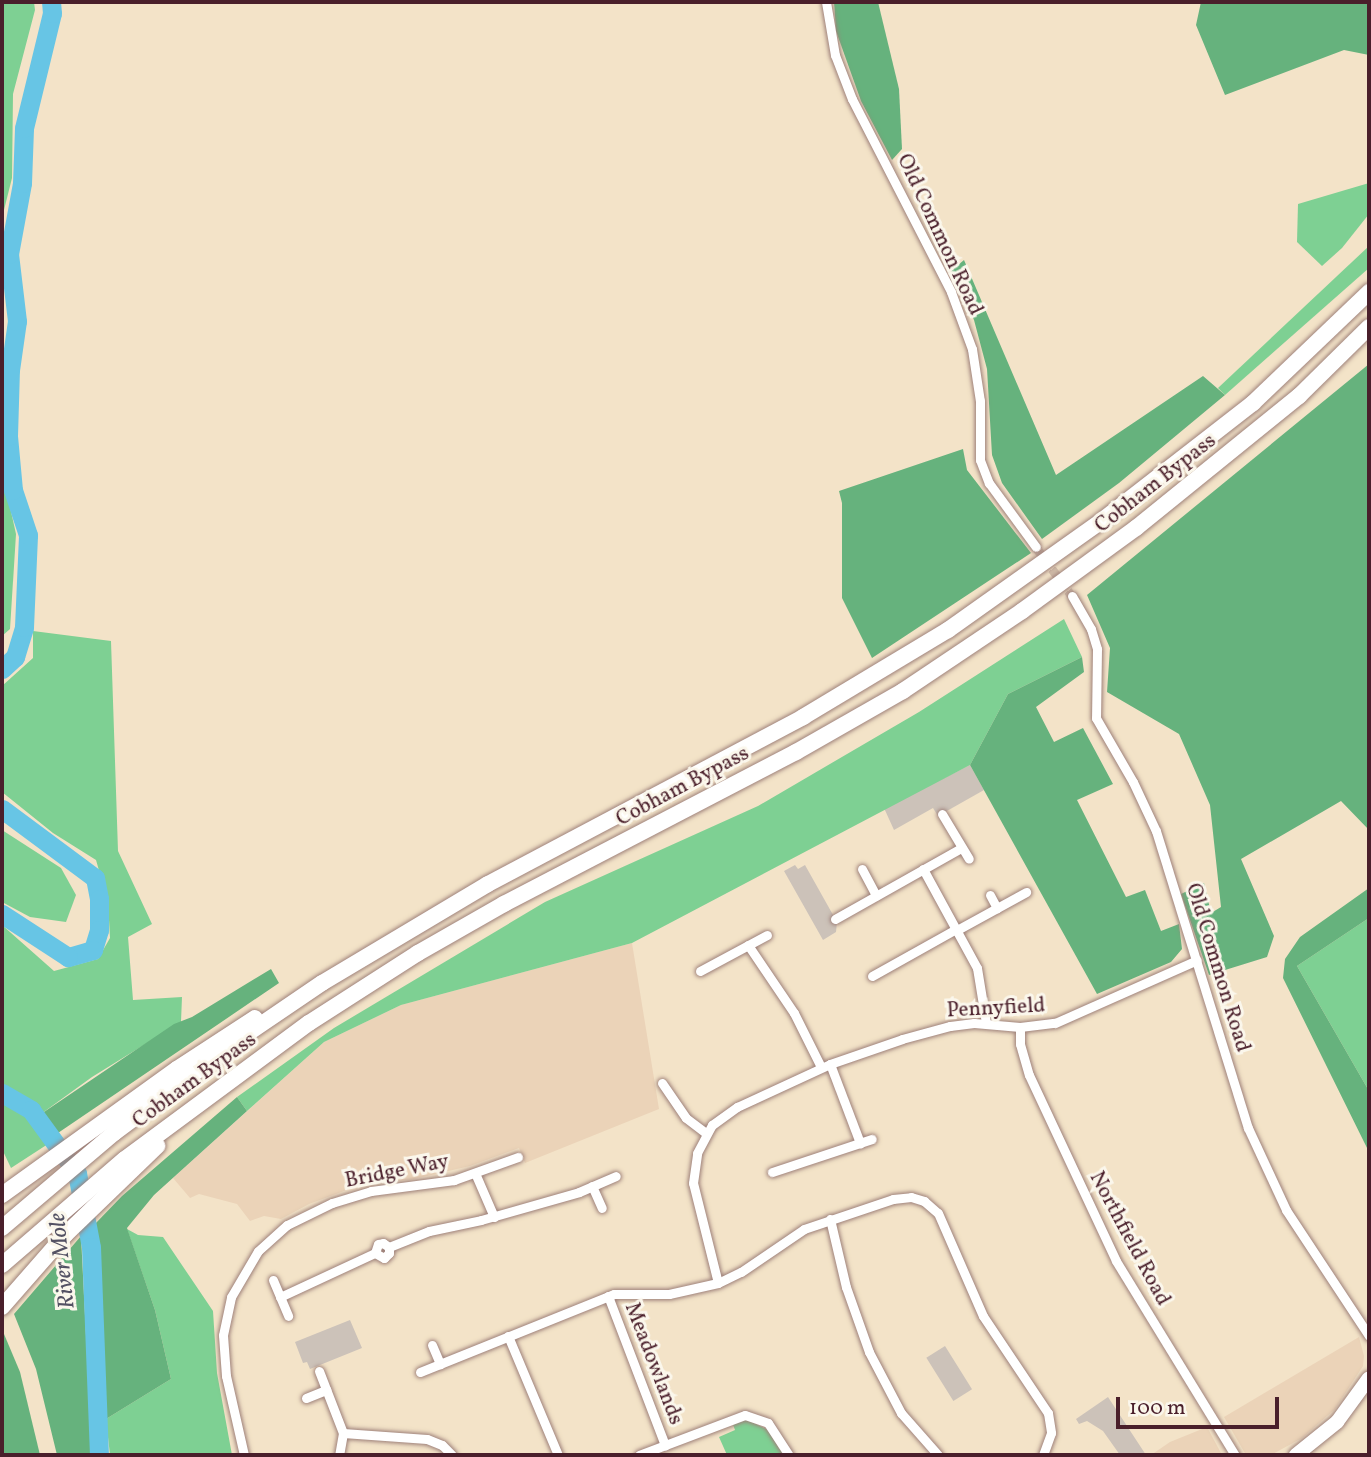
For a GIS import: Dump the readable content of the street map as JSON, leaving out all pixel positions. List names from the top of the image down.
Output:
{
  "streets": {
    "highway": ["Cobham Bypass"],
    "street": [
      "Old Common Road",
      "Pennyfield",
      "Bridge Way",
      "Northfield Road",
      "Meadowlands"
    ]
  },
  "crossings": [
    ["Old Common Road", "Pennyfield"],
    ["Pennyfield", "Northfield Road"]
  ],
  "water": ["River Mole"],
  "scale_bar": "100 m"
}
